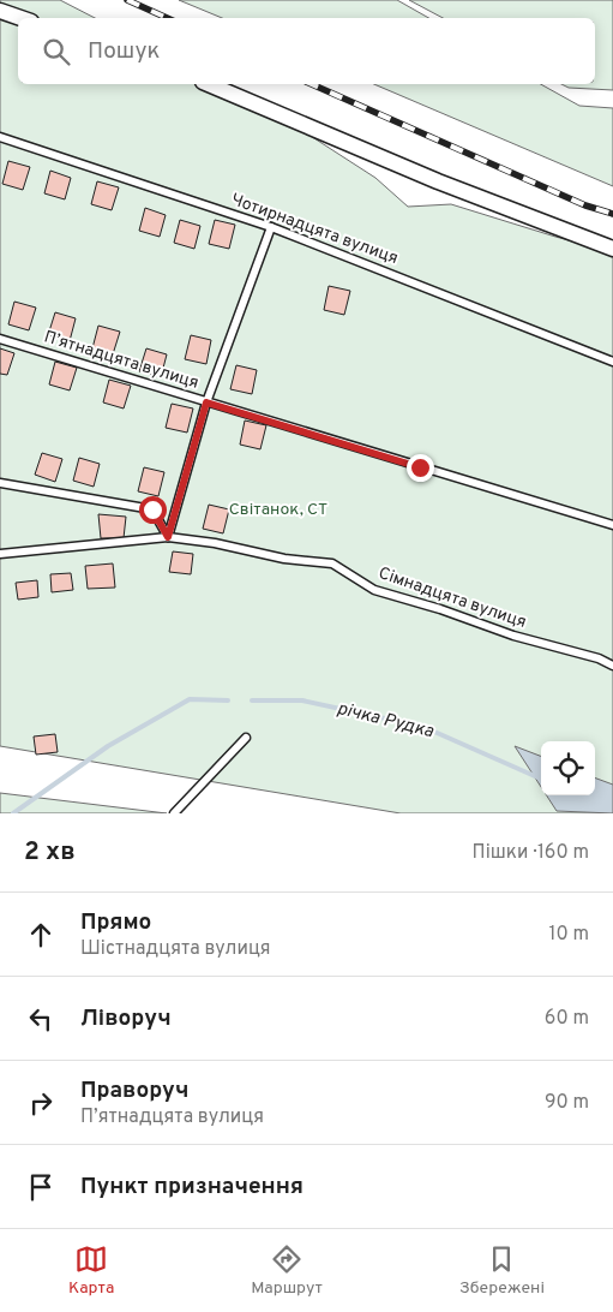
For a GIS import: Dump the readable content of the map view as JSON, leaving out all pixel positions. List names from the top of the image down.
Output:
{
  "streets": {
    "lane": ["Чотирнадцята вулиця", "П’ятнадцята вулиця", "Сімнадцята вулиця"]
  },
  "water": ["річка Рудка"],
  "parks": ["Світанок, СТ"],
  "page": {
    "search": "Пошук",
    "heading": ["2 хв", "Пішки · 160 m"],
    "list": [
      ["Прямо", "Шістнадцята вулиця", "10 m"],
      ["Ліворуч", "60 m"],
      ["Праворуч", "П’ятнадцята вулиця", "90 m"],
      "Пункт призначення"
    ],
    "nav": ["Карта", "Маршрут", "Збережені"]
  }
}
